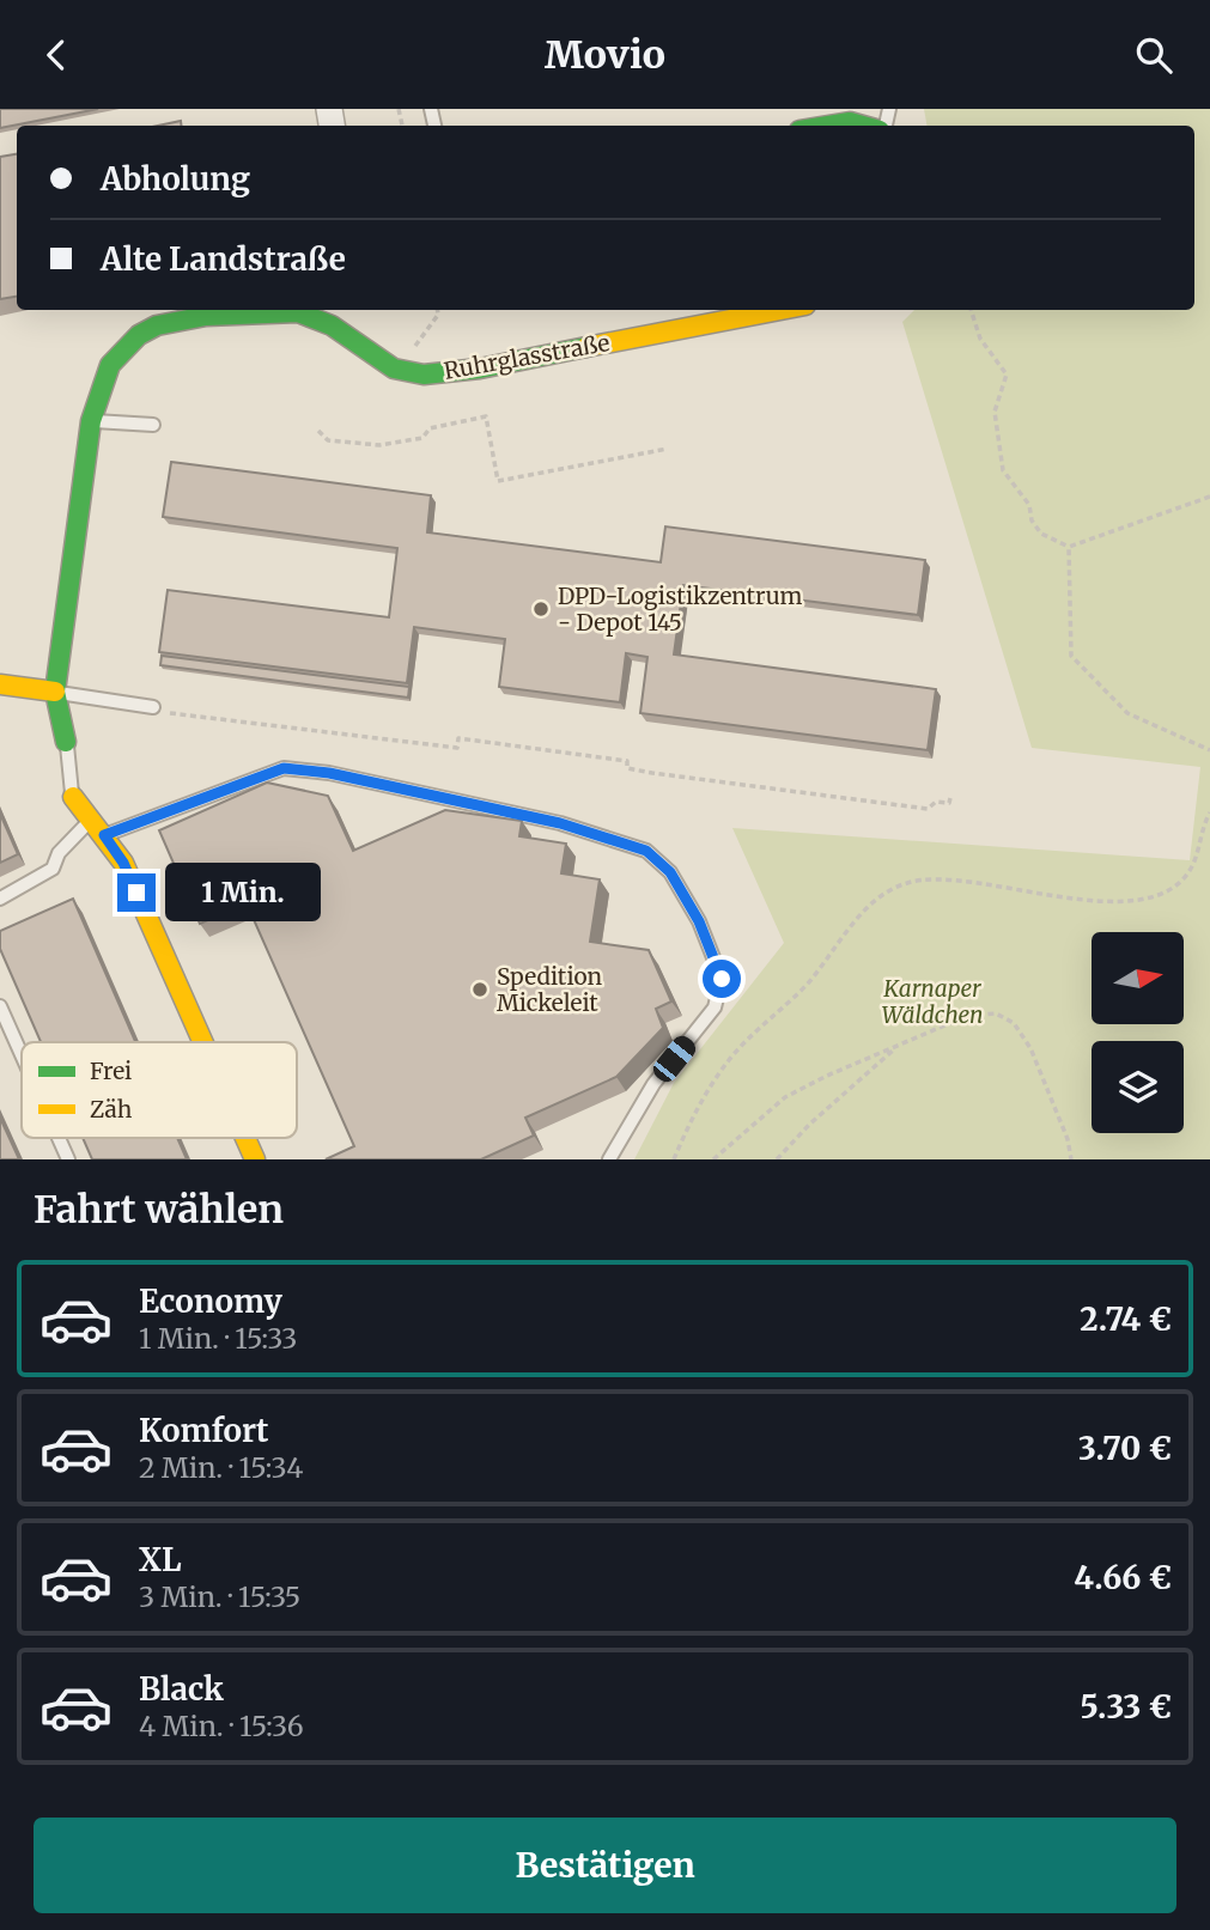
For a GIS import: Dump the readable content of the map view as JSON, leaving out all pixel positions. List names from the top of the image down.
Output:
{
  "streets": {
    "street": ["Ruhrglasstraße"]
  },
  "parks": ["Karnaper Wäldchen"],
  "places": ["DPD-Logistikzentrum - Depot 145", "Spedition Mickeleit"],
  "legend": ["Frei", "Zäh"],
  "north": "right",
  "page": {
    "header": "Movio",
    "banner": ["Abholung", "Alte Landstraße"],
    "bubble": "1 Min.",
    "heading": "Fahrt wählen",
    "list": [
      {
        "name": "Economy",
        "note": "1 Min. · 15:33",
        "value": "2.74 €"
      },
      {
        "name": "Komfort",
        "note": "2 Min. · 15:34",
        "value": "3.70 €"
      },
      {
        "name": "XL",
        "note": "3 Min. · 15:35",
        "value": "4.66 €"
      },
      {
        "name": "Black",
        "note": "4 Min. · 15:36",
        "value": "5.33 €"
      }
    ],
    "buttons": "Bestätigen"
  }
}
